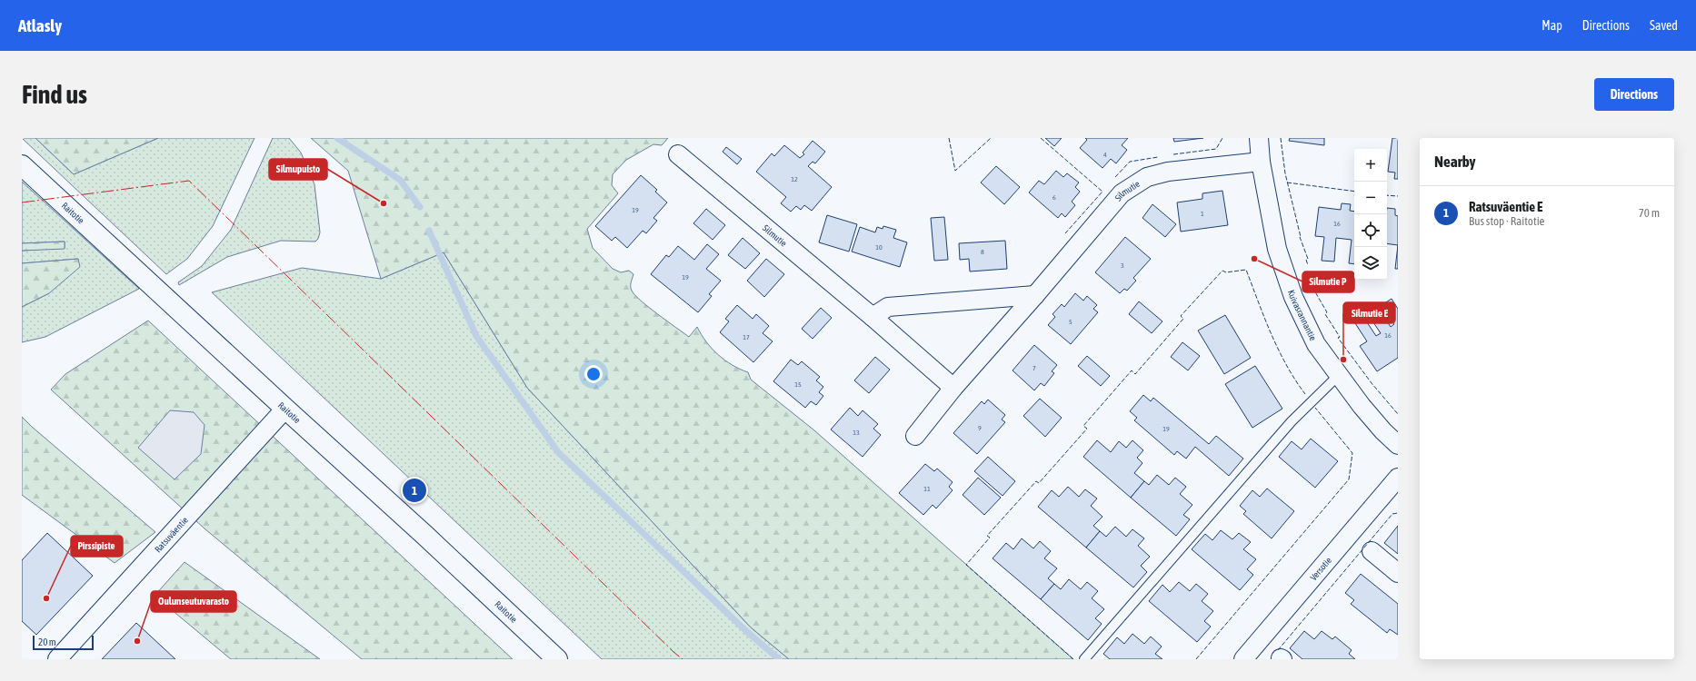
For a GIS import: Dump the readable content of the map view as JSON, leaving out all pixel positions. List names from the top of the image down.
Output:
{
  "streets": {
    "main road": ["Raitotie"],
    "street": [
      "Silmutie",
      "Kuivasrannantie",
      "Ratsuväentie",
      "Versotie"
    ]
  },
  "crossings": [
    ["Silmutie", "Kuivasrannantie"],
    ["Raitotie", "Ratsuväentie"]
  ],
  "places": [
    "Silmupuisto",
    "Silmutie P",
    "Silmutie E",
    "Pirssipiste",
    "Oulunseutuvarasto"
  ],
  "house_numbers": [
    "4",
    "12",
    "6",
    "19",
    "1",
    "16",
    "10",
    "8",
    "3",
    "19",
    "5",
    "16",
    "17",
    "7",
    "15",
    "9",
    "19",
    "13",
    "11"
  ],
  "scale_bar": "20 m",
  "page": {
    "header": "Atlasly",
    "nav": ["Map", "Directions", "Saved"],
    "buttons": "Directions",
    "title": "Find us",
    "heading": "Nearby",
    "map_buttons": ["+", "−"],
    "list": [
      {
        "mark": "1",
        "name": "Ratsuväentie E",
        "note": "Bus stop · Raitotie",
        "value": "70 m"
      }
    ],
    "pins": "1",
    "scale": "20 m"
  }
}
